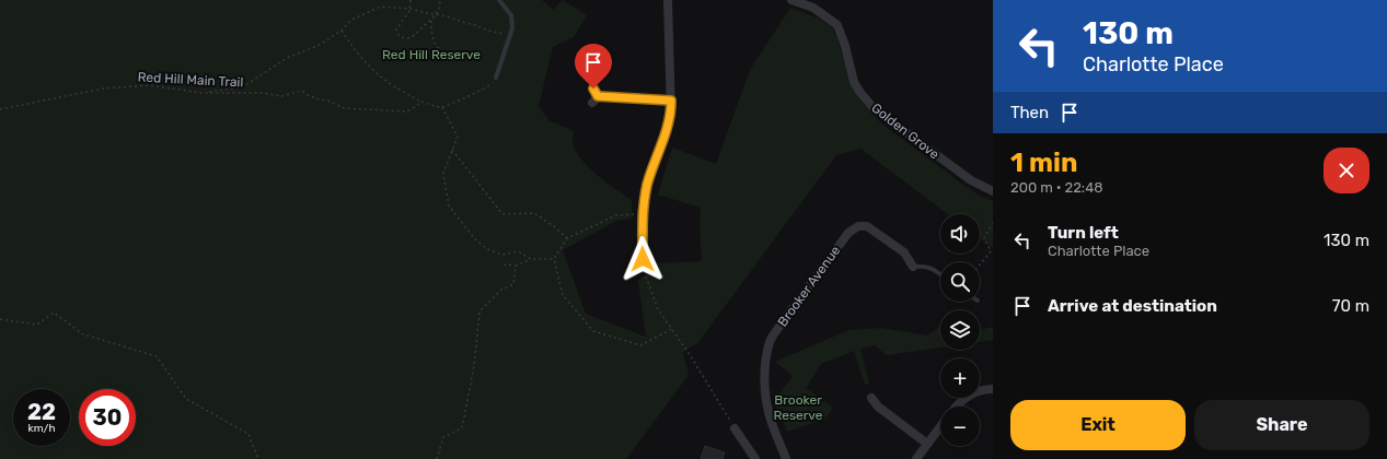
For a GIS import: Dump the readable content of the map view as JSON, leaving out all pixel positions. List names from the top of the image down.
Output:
{
  "streets": {
    "street": ["Golden Grove", "Brooker Avenue"],
    "path": ["Red Hill Main Trail"]
  },
  "parks": ["Red Hill Reserve", "Brooker Reserve"],
  "page": {
    "turn": ["130 m", "Charlotte Place"],
    "then": "Then",
    "heading": ["1 min", "200 m · 22:48"],
    "list": [
      {
        "name": "Turn left",
        "note": "Charlotte Place",
        "value": "130 m"
      },
      {
        "name": "Arrive at destination",
        "value": "70 m"
      }
    ],
    "map_buttons": ["+", "−"],
    "speed": "22 km/h",
    "limit": "30",
    "buttons": ["Exit", "Share"]
  }
}
